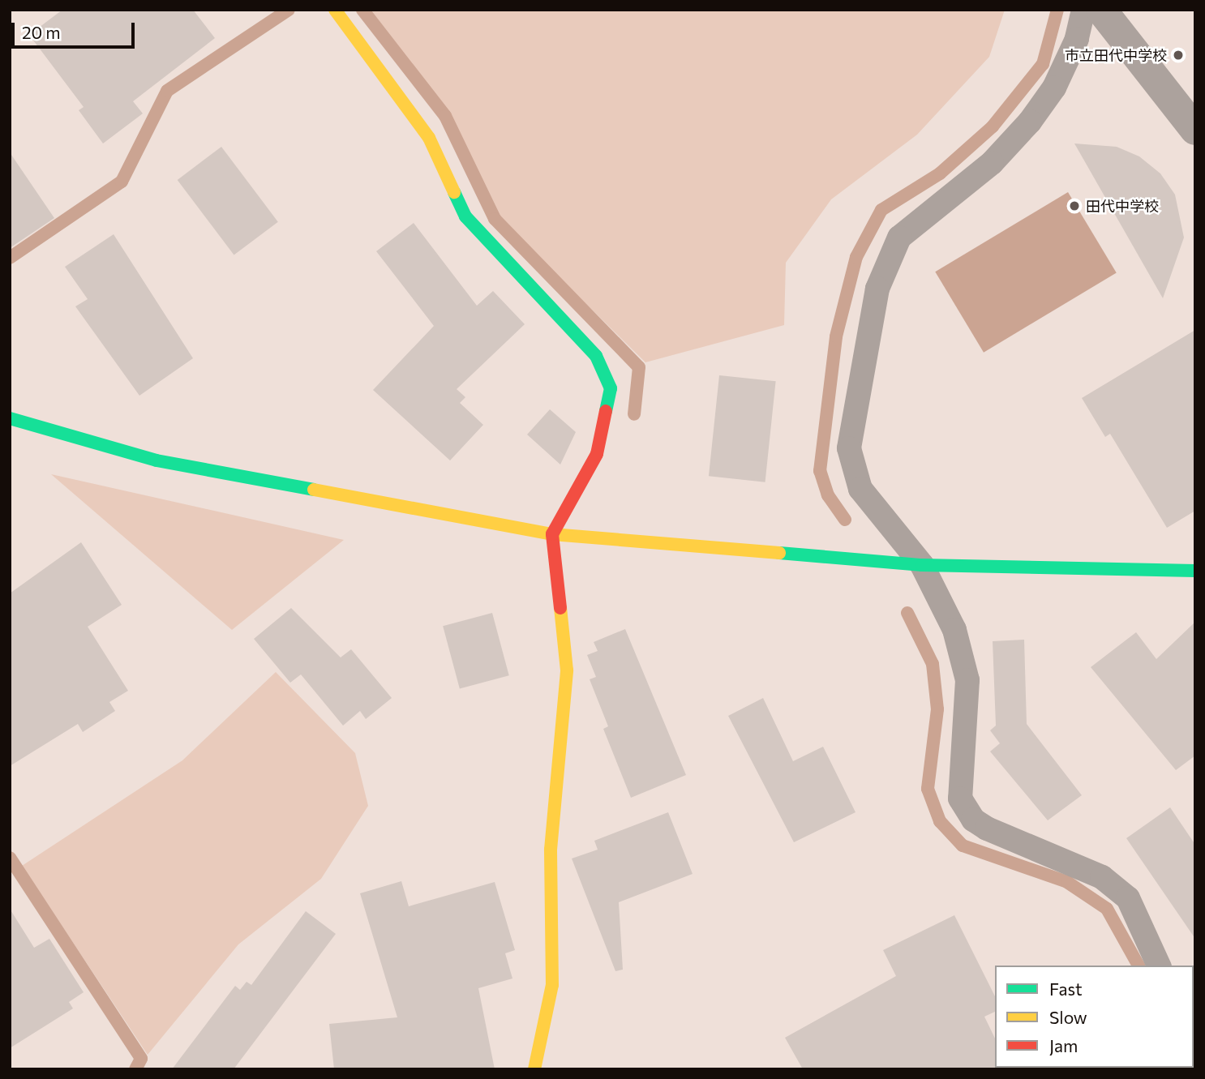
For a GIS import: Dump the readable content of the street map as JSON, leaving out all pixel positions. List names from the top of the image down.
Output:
{
  "places": ["市立田代中学校", "田代中学校"],
  "legend": ["Fast", "Slow", "Jam"],
  "scale_bar": "20 m"
}
